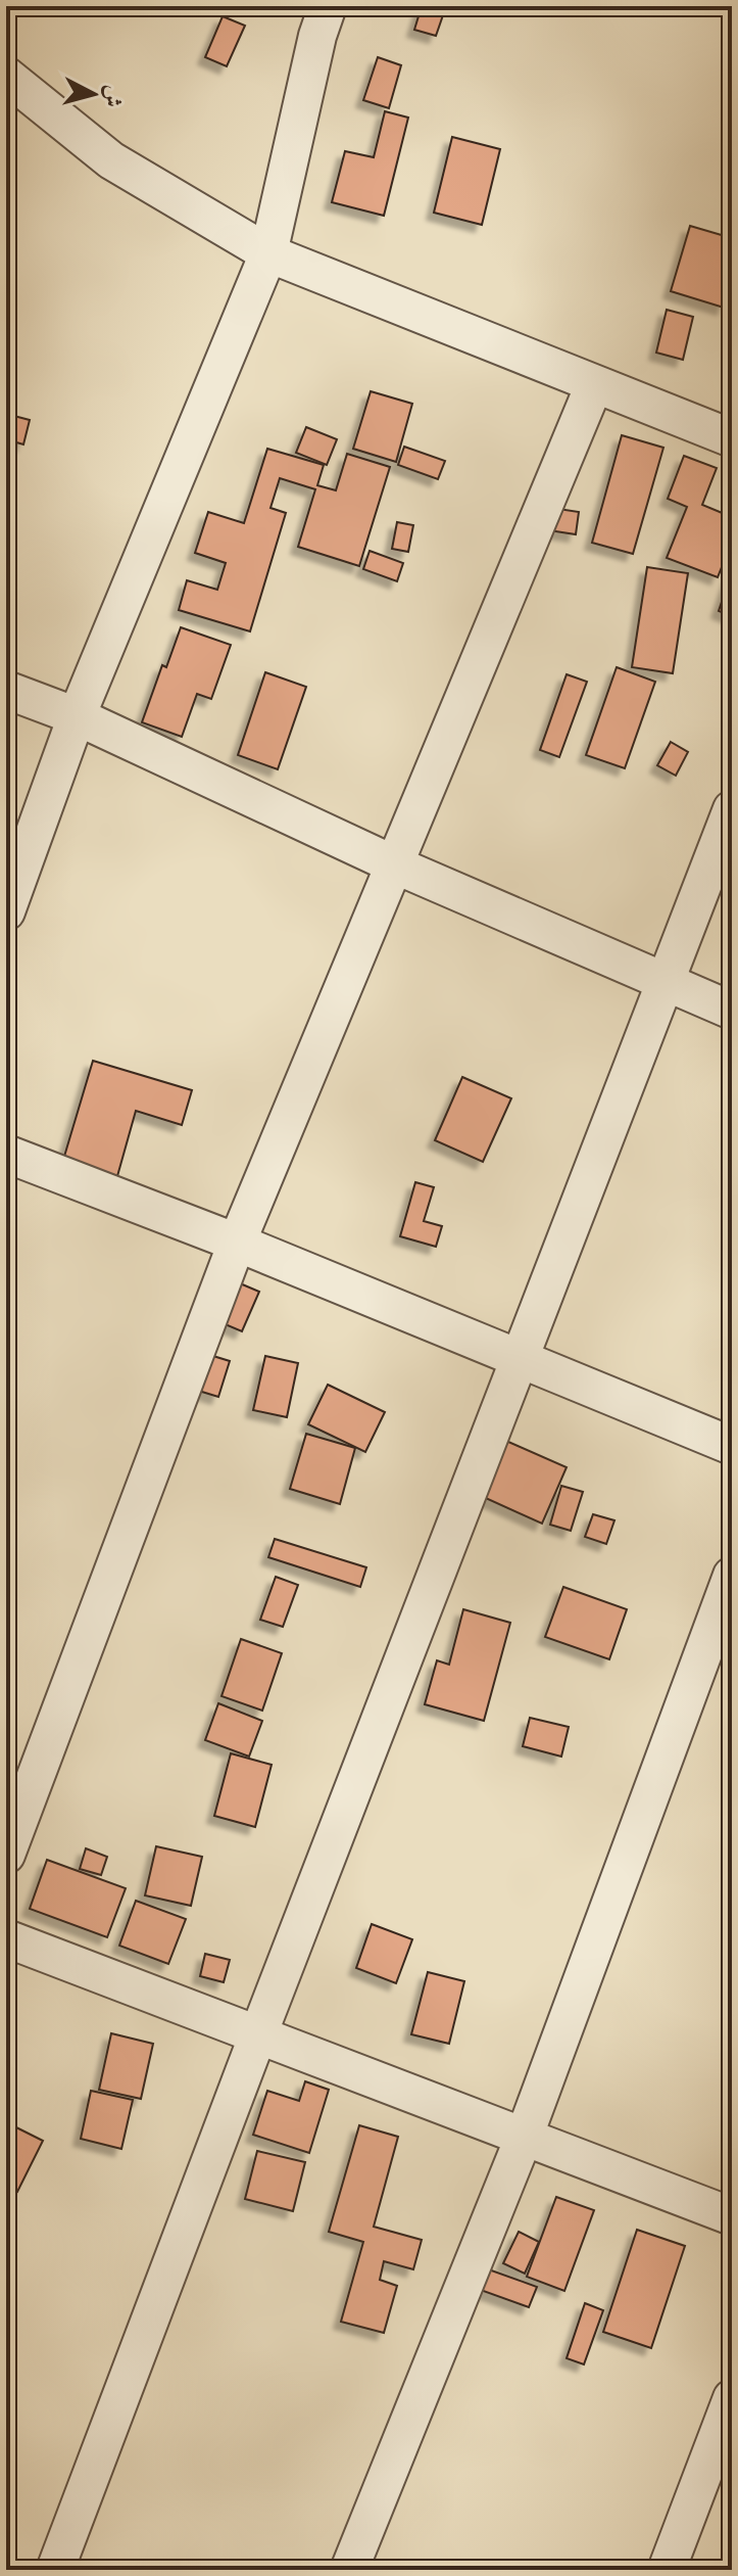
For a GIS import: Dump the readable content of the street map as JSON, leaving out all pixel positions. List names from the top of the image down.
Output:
{
  "north": "right"
}
